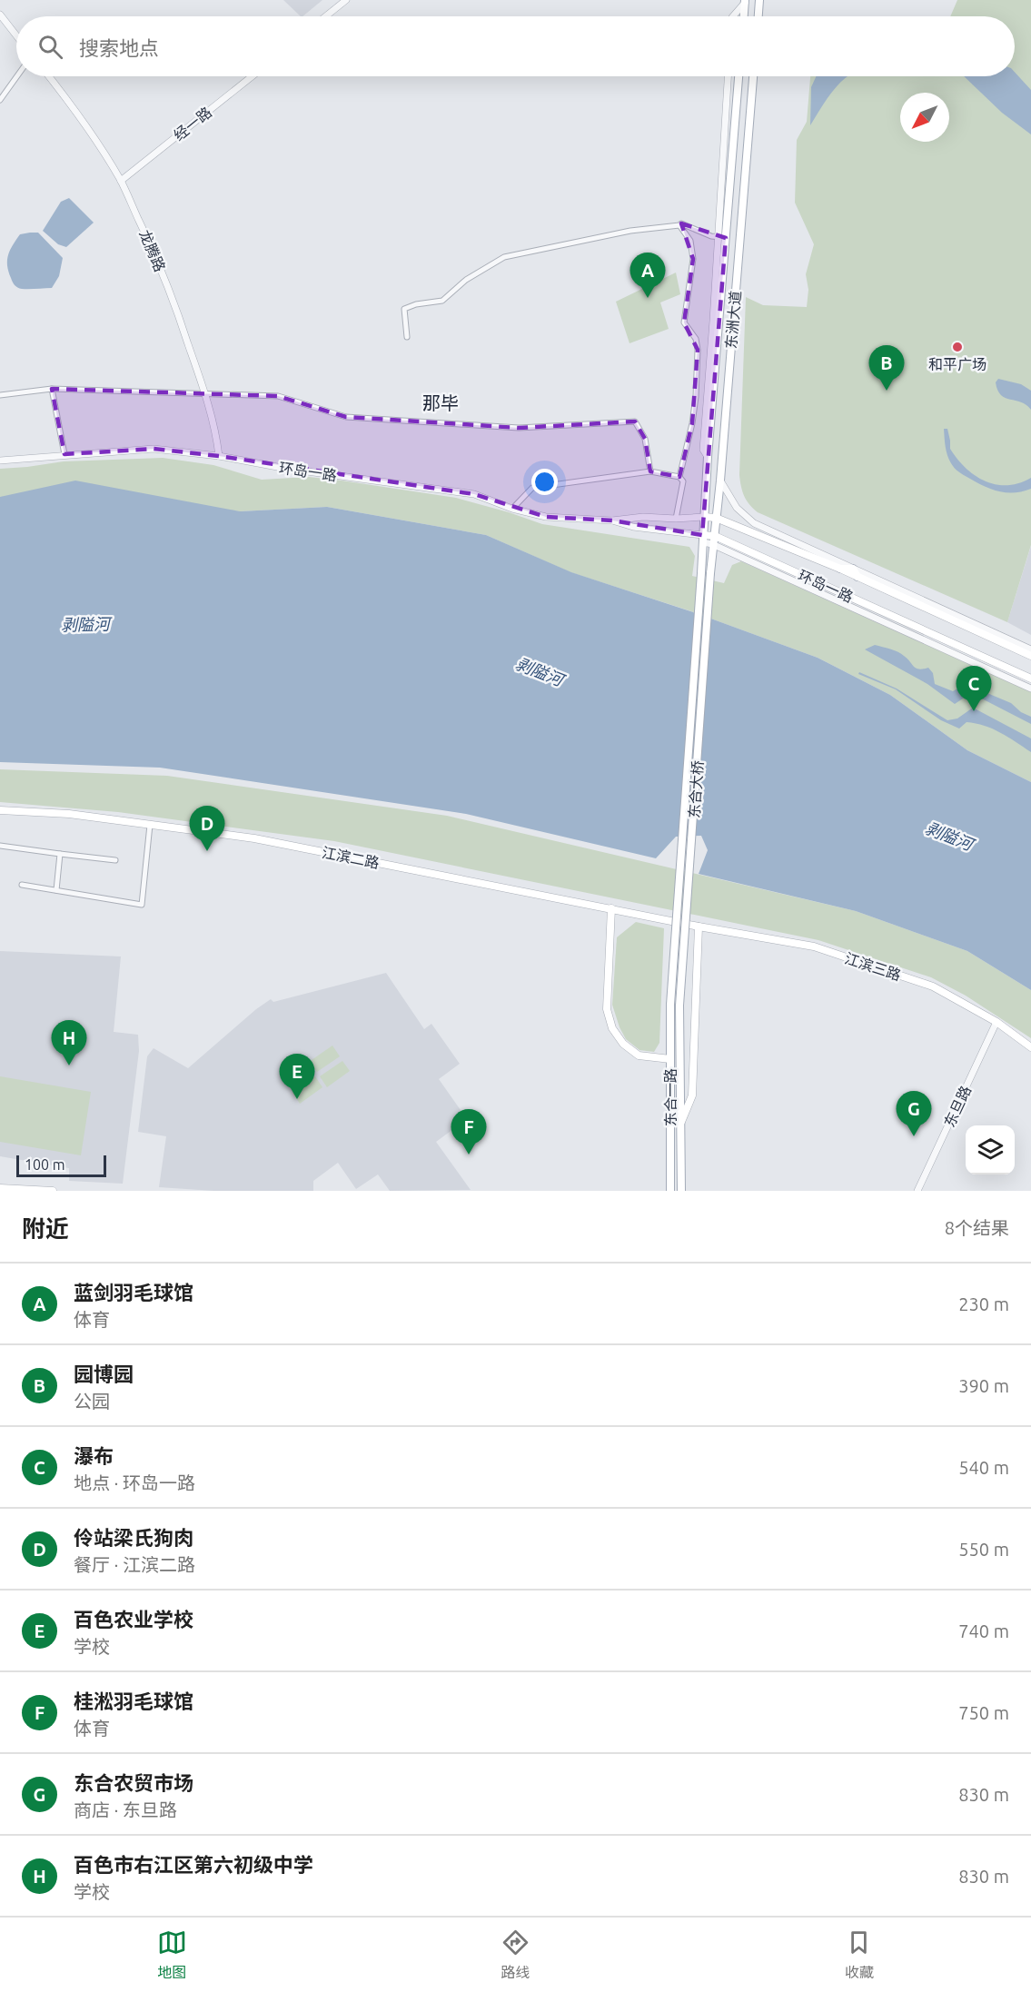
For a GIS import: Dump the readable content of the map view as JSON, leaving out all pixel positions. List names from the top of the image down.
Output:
{
  "streets": {
    "main road": [
      "东洲大道",
      "环岛一路",
      "东合大桥",
      "江滨二路",
      "江滨三路",
      "东合一路"
    ],
    "street": ["经一路", "龙腾路", "东旦路"]
  },
  "crossings": [
    ["经一路", "龙腾路"],
    ["龙腾路", "环岛一路"],
    ["东洲大道", "环岛一路"],
    ["东洲大道", "东合大桥"],
    ["东合大桥", "东合一路"],
    ["江滨二路", "江滨三路"],
    ["江滨三路", "东旦路"]
  ],
  "districts": ["那毕"],
  "water": ["剥隘河"],
  "places": ["和平广场"],
  "scale_bar": "100 m",
  "north": "bottom left",
  "page": {
    "search": "搜索地点",
    "pins": [
      "A",
      "B",
      "C",
      "D",
      "H",
      "E",
      "G",
      "F"
    ],
    "scale": "100 m",
    "heading": ["附近", "8个结果"],
    "list": [
      {
        "mark": "A",
        "name": "蓝剑羽毛球馆",
        "note": "体育",
        "value": "230 m"
      },
      {
        "mark": "B",
        "name": "园博园",
        "note": "公园",
        "value": "390 m"
      },
      {
        "mark": "C",
        "name": "瀑布",
        "note": "地点 · 环岛一路",
        "value": "540 m"
      },
      {
        "mark": "D",
        "name": "伶站梁氏狗肉",
        "note": "餐厅 · 江滨二路",
        "value": "550 m"
      },
      {
        "mark": "E",
        "name": "百色农业学校",
        "note": "学校",
        "value": "740 m"
      },
      {
        "mark": "F",
        "name": "桂淞羽毛球馆",
        "note": "体育",
        "value": "750 m"
      },
      {
        "mark": "G",
        "name": "东合农贸市场",
        "note": "商店 · 东旦路",
        "value": "830 m"
      },
      {
        "mark": "H",
        "name": "百色市右江区第六初级中学",
        "note": "学校",
        "value": "830 m"
      }
    ],
    "nav": ["地图", "路线", "收藏"]
  }
}
